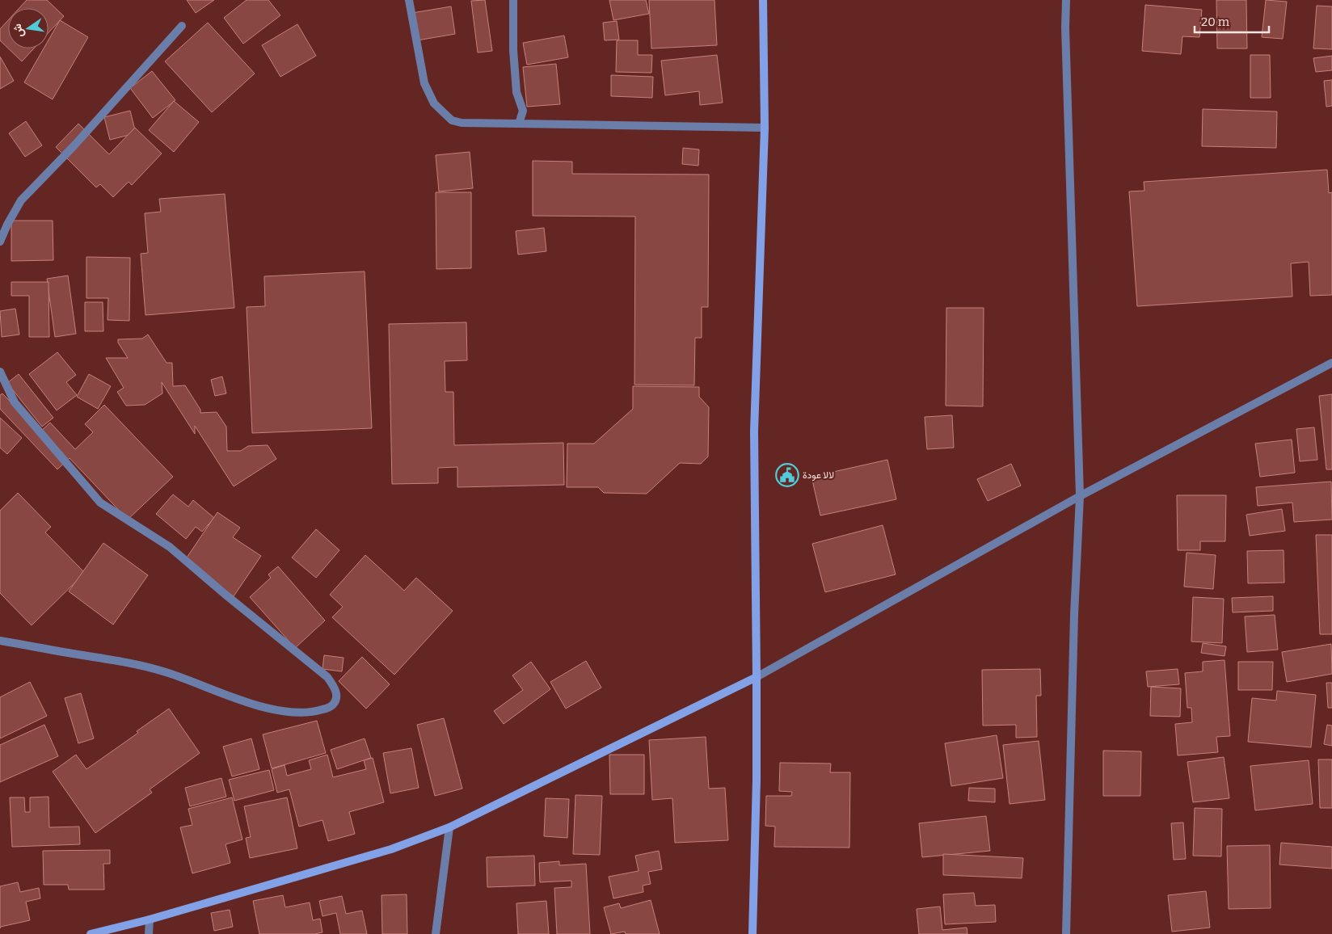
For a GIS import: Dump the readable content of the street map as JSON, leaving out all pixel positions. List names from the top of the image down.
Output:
{
  "places": {
    "public building": ["لالا عودة"]
  },
  "scale_bar": "20 m",
  "north": "left"
}
